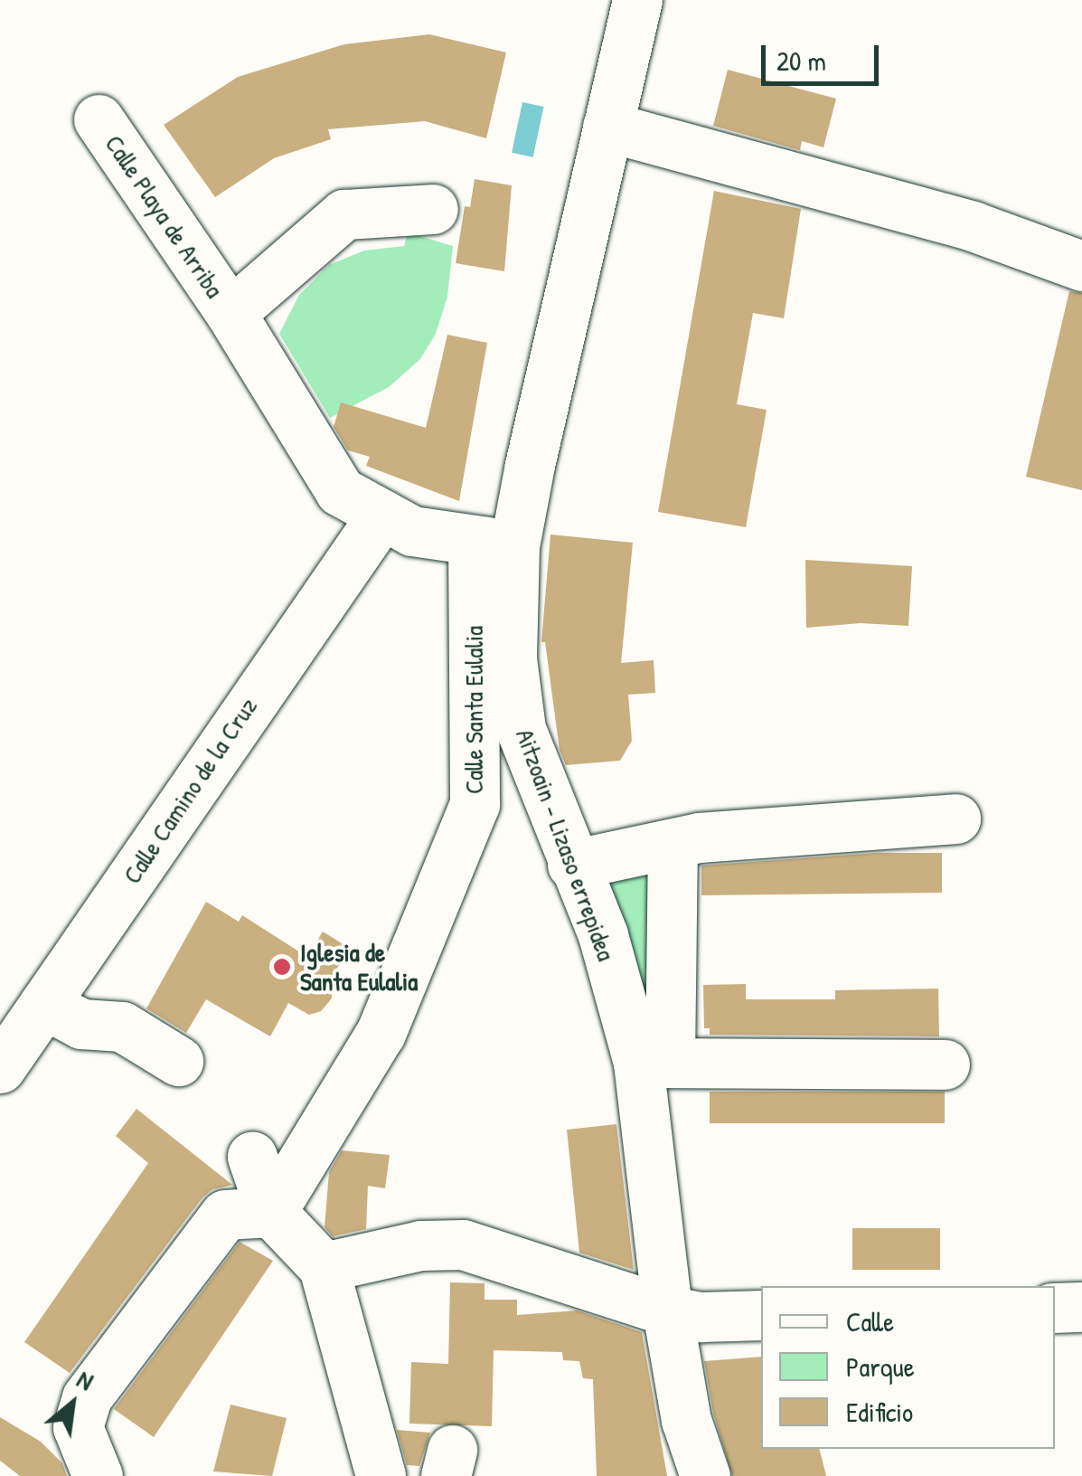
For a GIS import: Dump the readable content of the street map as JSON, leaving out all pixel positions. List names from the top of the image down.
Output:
{
  "streets": {
    "street": [
      "Calle Playa de Arriba",
      "Calle Santa Eulalia",
      "Calle Camino de la Cruz",
      "Aitzoain - Lizaso errepidea"
    ]
  },
  "crossings": [
    ["Calle Playa de Arriba", "Calle Santa Eulalia"],
    ["Calle Playa de Arriba", "Calle Camino de la Cruz"],
    ["Calle Playa de Arriba", "Aitzoain - Lizaso errepidea"],
    ["Calle Santa Eulalia", "Aitzoain - Lizaso errepidea"]
  ],
  "places": ["Iglesia de Santa Eulalia"],
  "legend": ["Calle", "Parque", "Edificio"],
  "scale_bar": "20 m",
  "north": "top right"
}
